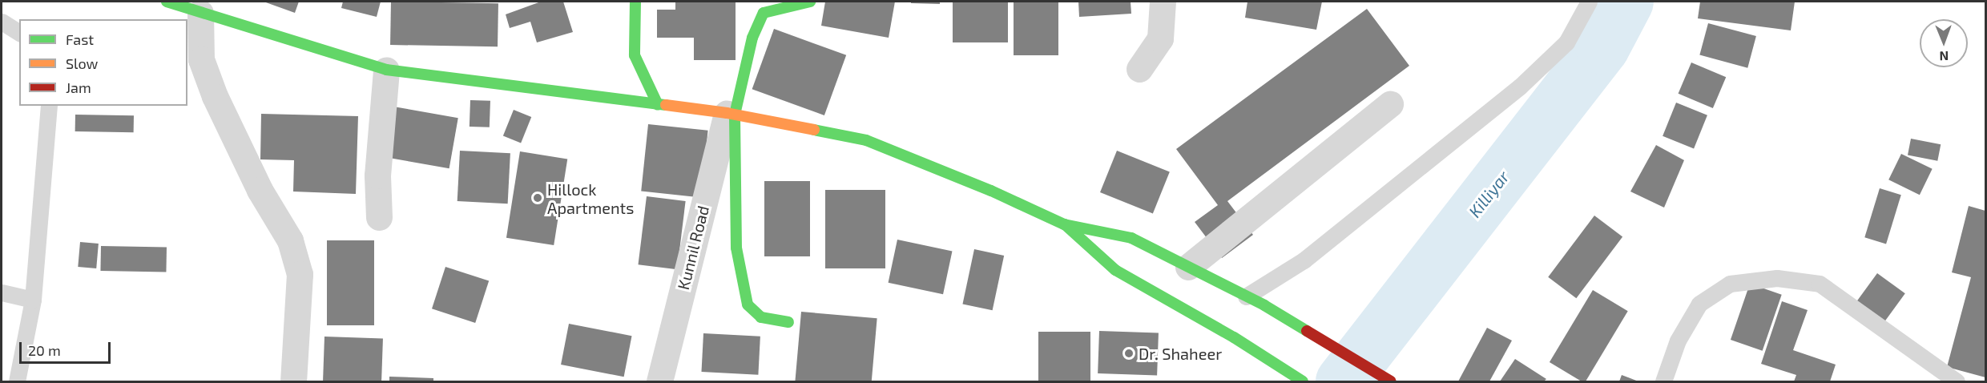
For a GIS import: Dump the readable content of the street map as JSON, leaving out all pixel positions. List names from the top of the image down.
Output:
{
  "streets": {
    "street": ["Kunnil Road"]
  },
  "water": ["Killiyar"],
  "places": ["Hillock Apartments", "Dr. Shaheer"],
  "legend": ["Fast", "Slow", "Jam"],
  "scale_bar": "20 m",
  "north": "bottom"
}
